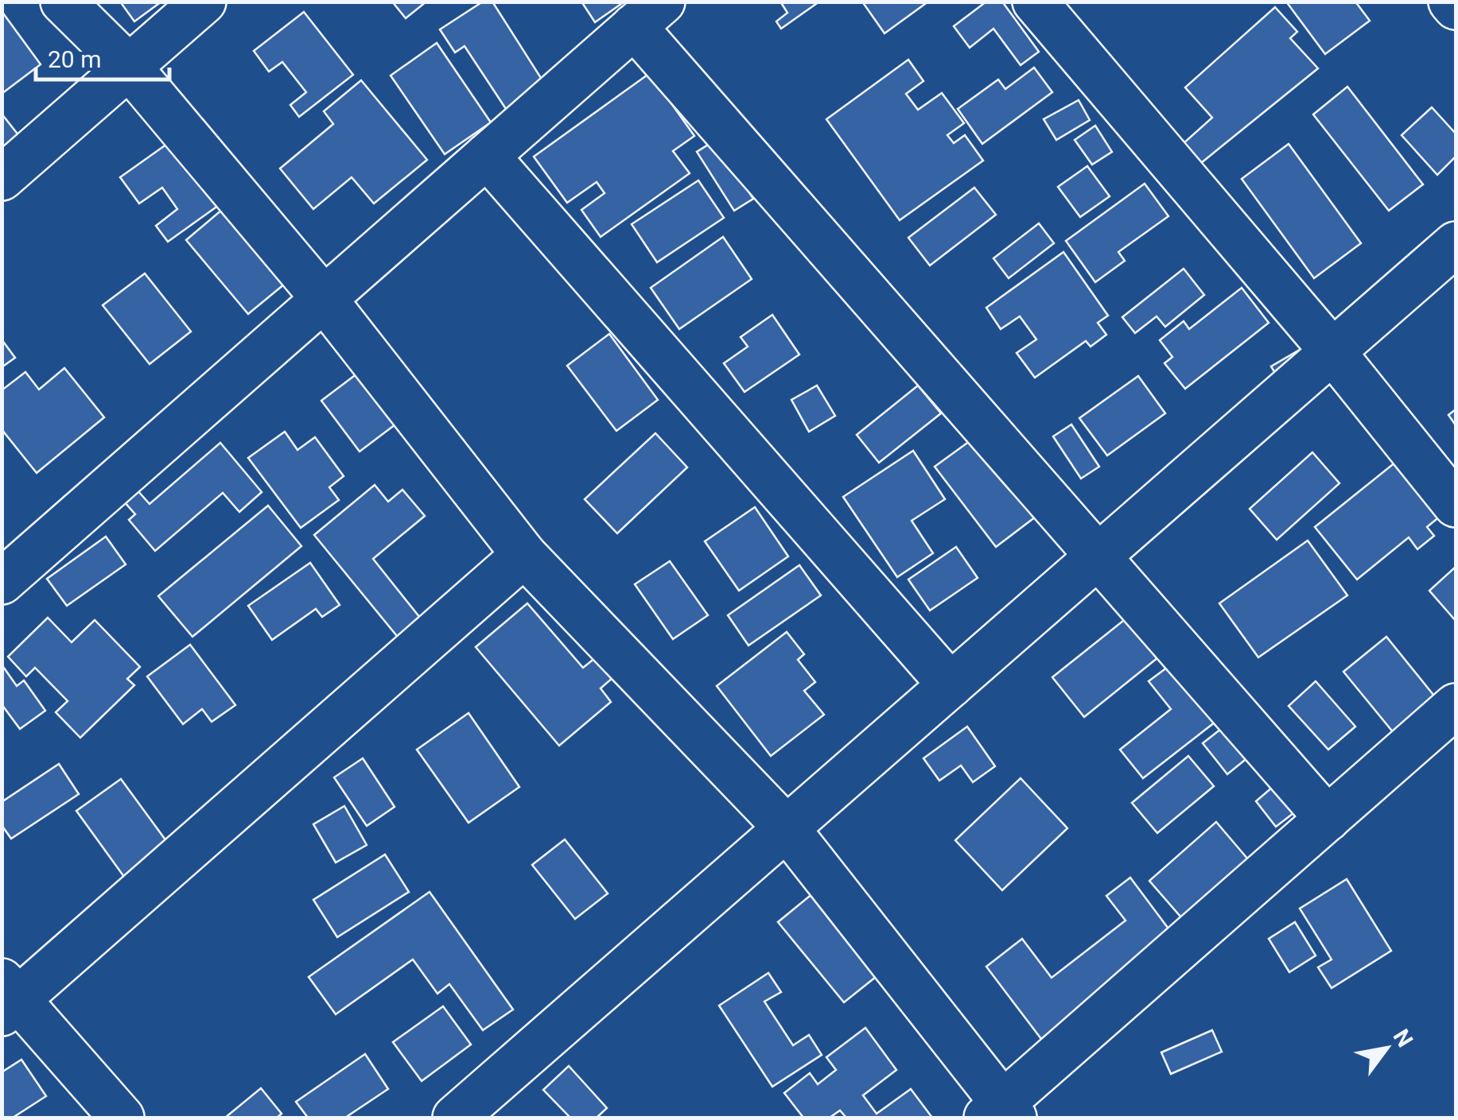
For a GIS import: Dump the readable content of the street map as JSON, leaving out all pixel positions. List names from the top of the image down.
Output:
{
  "scale_bar": "20 m",
  "north": "top right"
}
